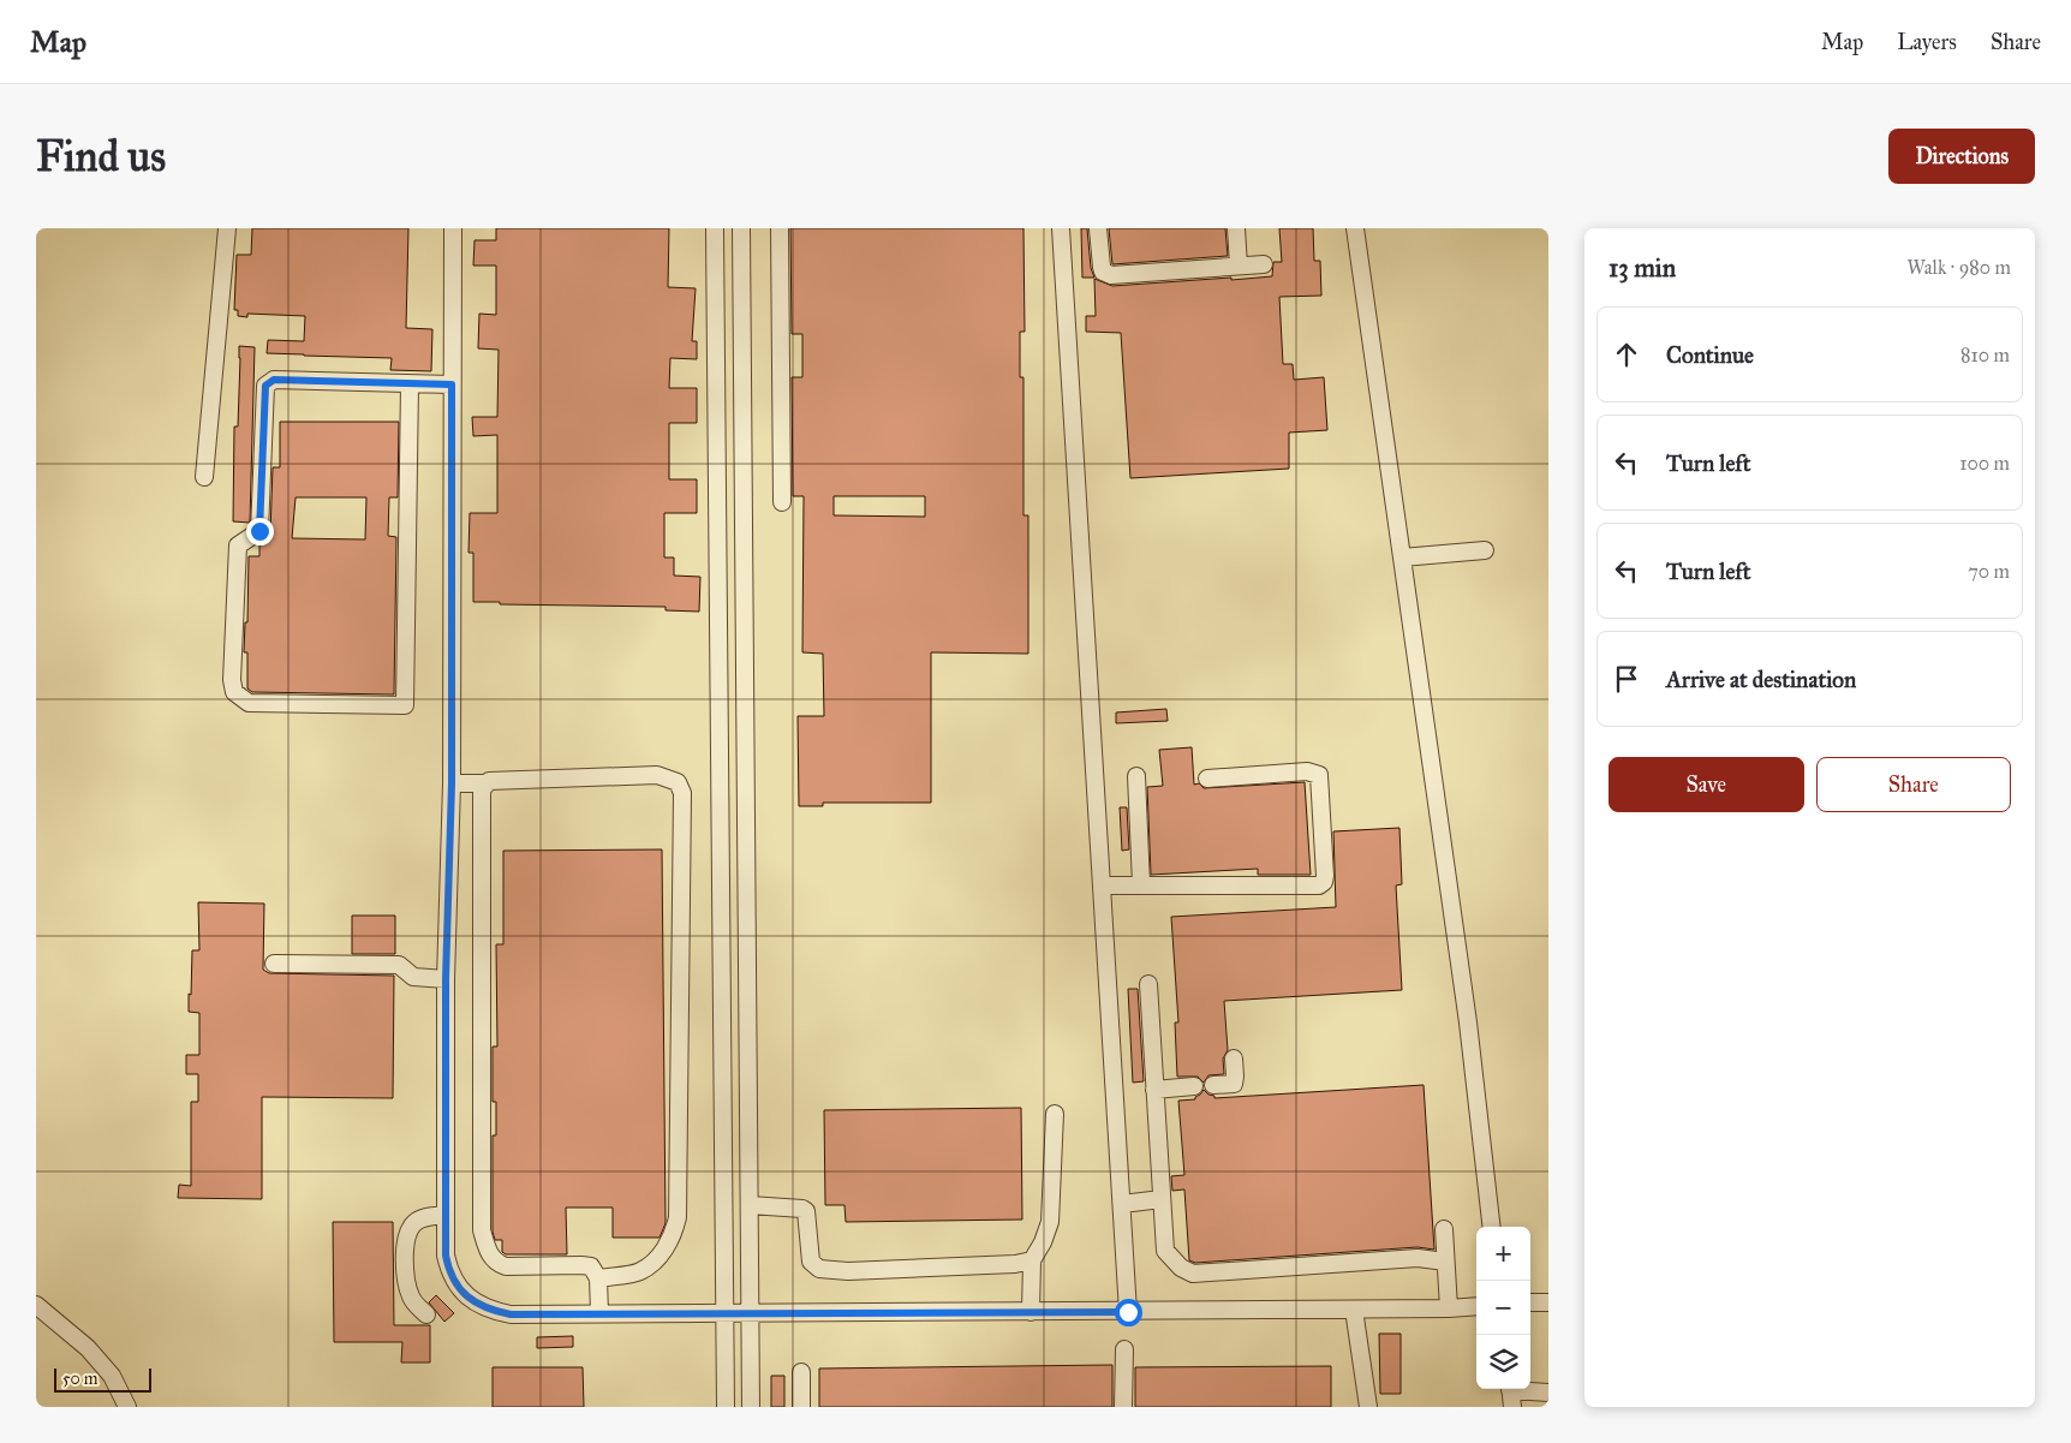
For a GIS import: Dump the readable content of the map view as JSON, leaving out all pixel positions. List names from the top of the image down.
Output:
{
  "scale_bar": "50 m",
  "page": {
    "header": "Map",
    "nav": ["Map", "Layers", "Share"],
    "buttons": [
      "Directions",
      ["Save", "Share"]
    ],
    "title": "Find us",
    "heading": ["13 min", "Walk · 980 m"],
    "list": [
      ["Continue", "810 m"],
      ["Turn left", "100 m"],
      ["Turn left", "70 m"],
      "Arrive at destination"
    ],
    "map_buttons": ["+", "−"],
    "scale": "50 m"
  }
}
